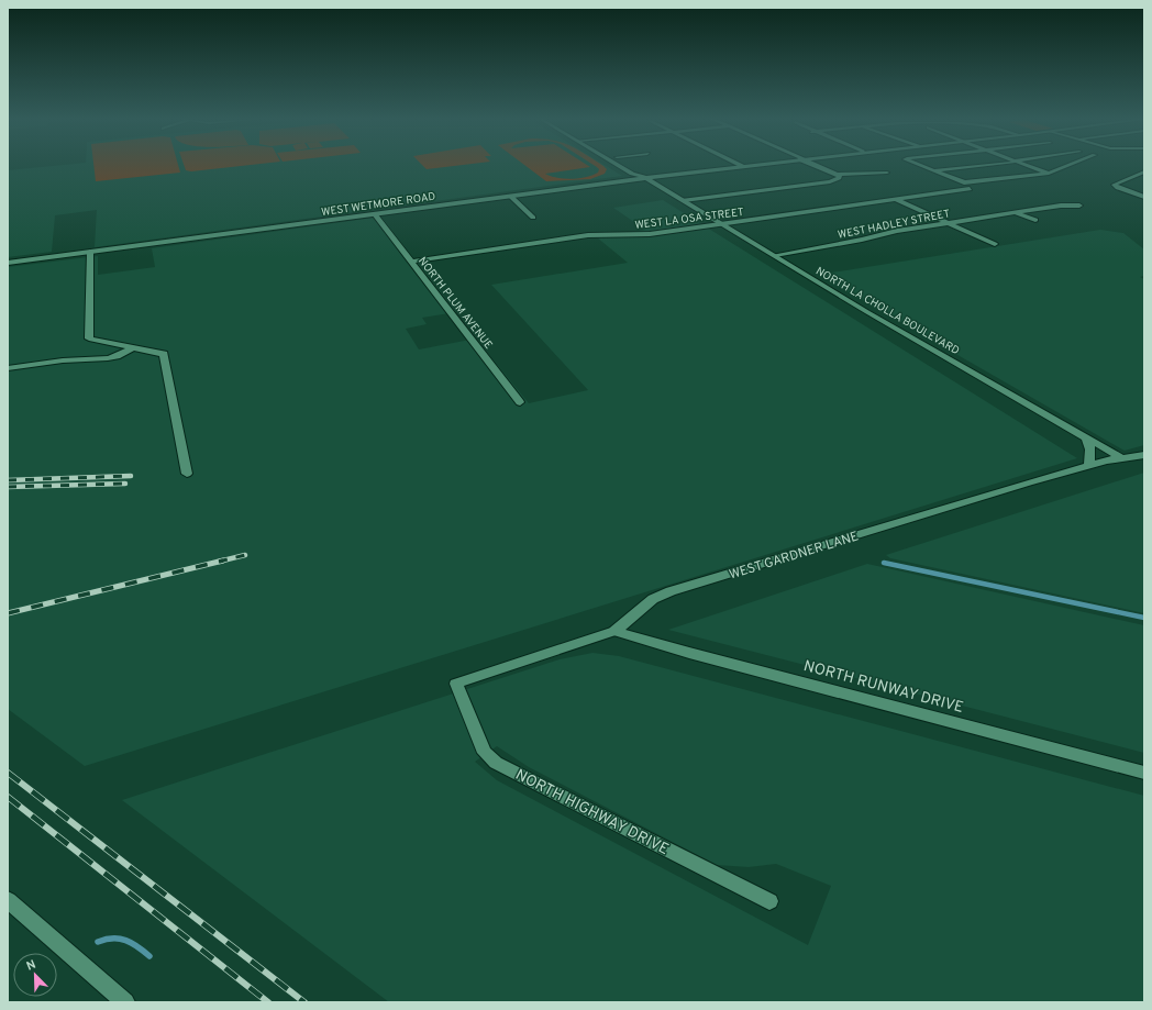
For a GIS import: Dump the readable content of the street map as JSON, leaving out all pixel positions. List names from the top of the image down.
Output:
{
  "streets": {
    "street": [
      "WEST WETMORE ROAD",
      "WEST LA OSA STREET",
      "WEST HADLEY STREET",
      "NORTH PLUM AVENUE",
      "NORTH LA CHOLLA BOULEVARD",
      "WEST GARDNER LANE",
      "NORTH RUNWAY DRIVE",
      "NORTH HIGHWAY DRIVE"
    ]
  },
  "crossings": [
    ["WEST WETMORE ROAD", "NORTH PLUM AVENUE"],
    ["WEST WETMORE ROAD", "NORTH LA CHOLLA BOULEVARD"],
    ["WEST LA OSA STREET", "NORTH PLUM AVENUE"],
    ["WEST LA OSA STREET", "NORTH LA CHOLLA BOULEVARD"],
    ["WEST HADLEY STREET", "NORTH LA CHOLLA BOULEVARD"],
    ["NORTH LA CHOLLA BOULEVARD", "WEST GARDNER LANE"],
    ["WEST GARDNER LANE", "NORTH RUNWAY DRIVE"],
    ["WEST GARDNER LANE", "NORTH HIGHWAY DRIVE"]
  ],
  "north": "top left"
}
